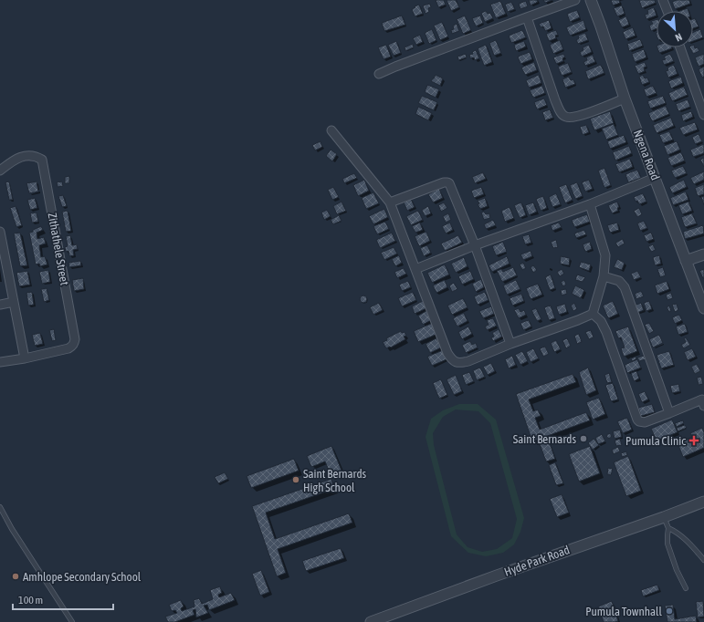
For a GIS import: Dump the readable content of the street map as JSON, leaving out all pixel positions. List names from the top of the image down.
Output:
{
  "streets": {
    "street": ["Ngena Road", "Zithathele Street", "Hyde Park Road"]
  },
  "places": {
    "other": [
      "Saint Bernards",
      "Saint Bernards High School",
      "Amhlope Secondary School",
      "Pumula Townhall"
    ],
    "health": ["Pumula Clinic"]
  },
  "scale_bar": "100 m",
  "north": "bottom right"
}
